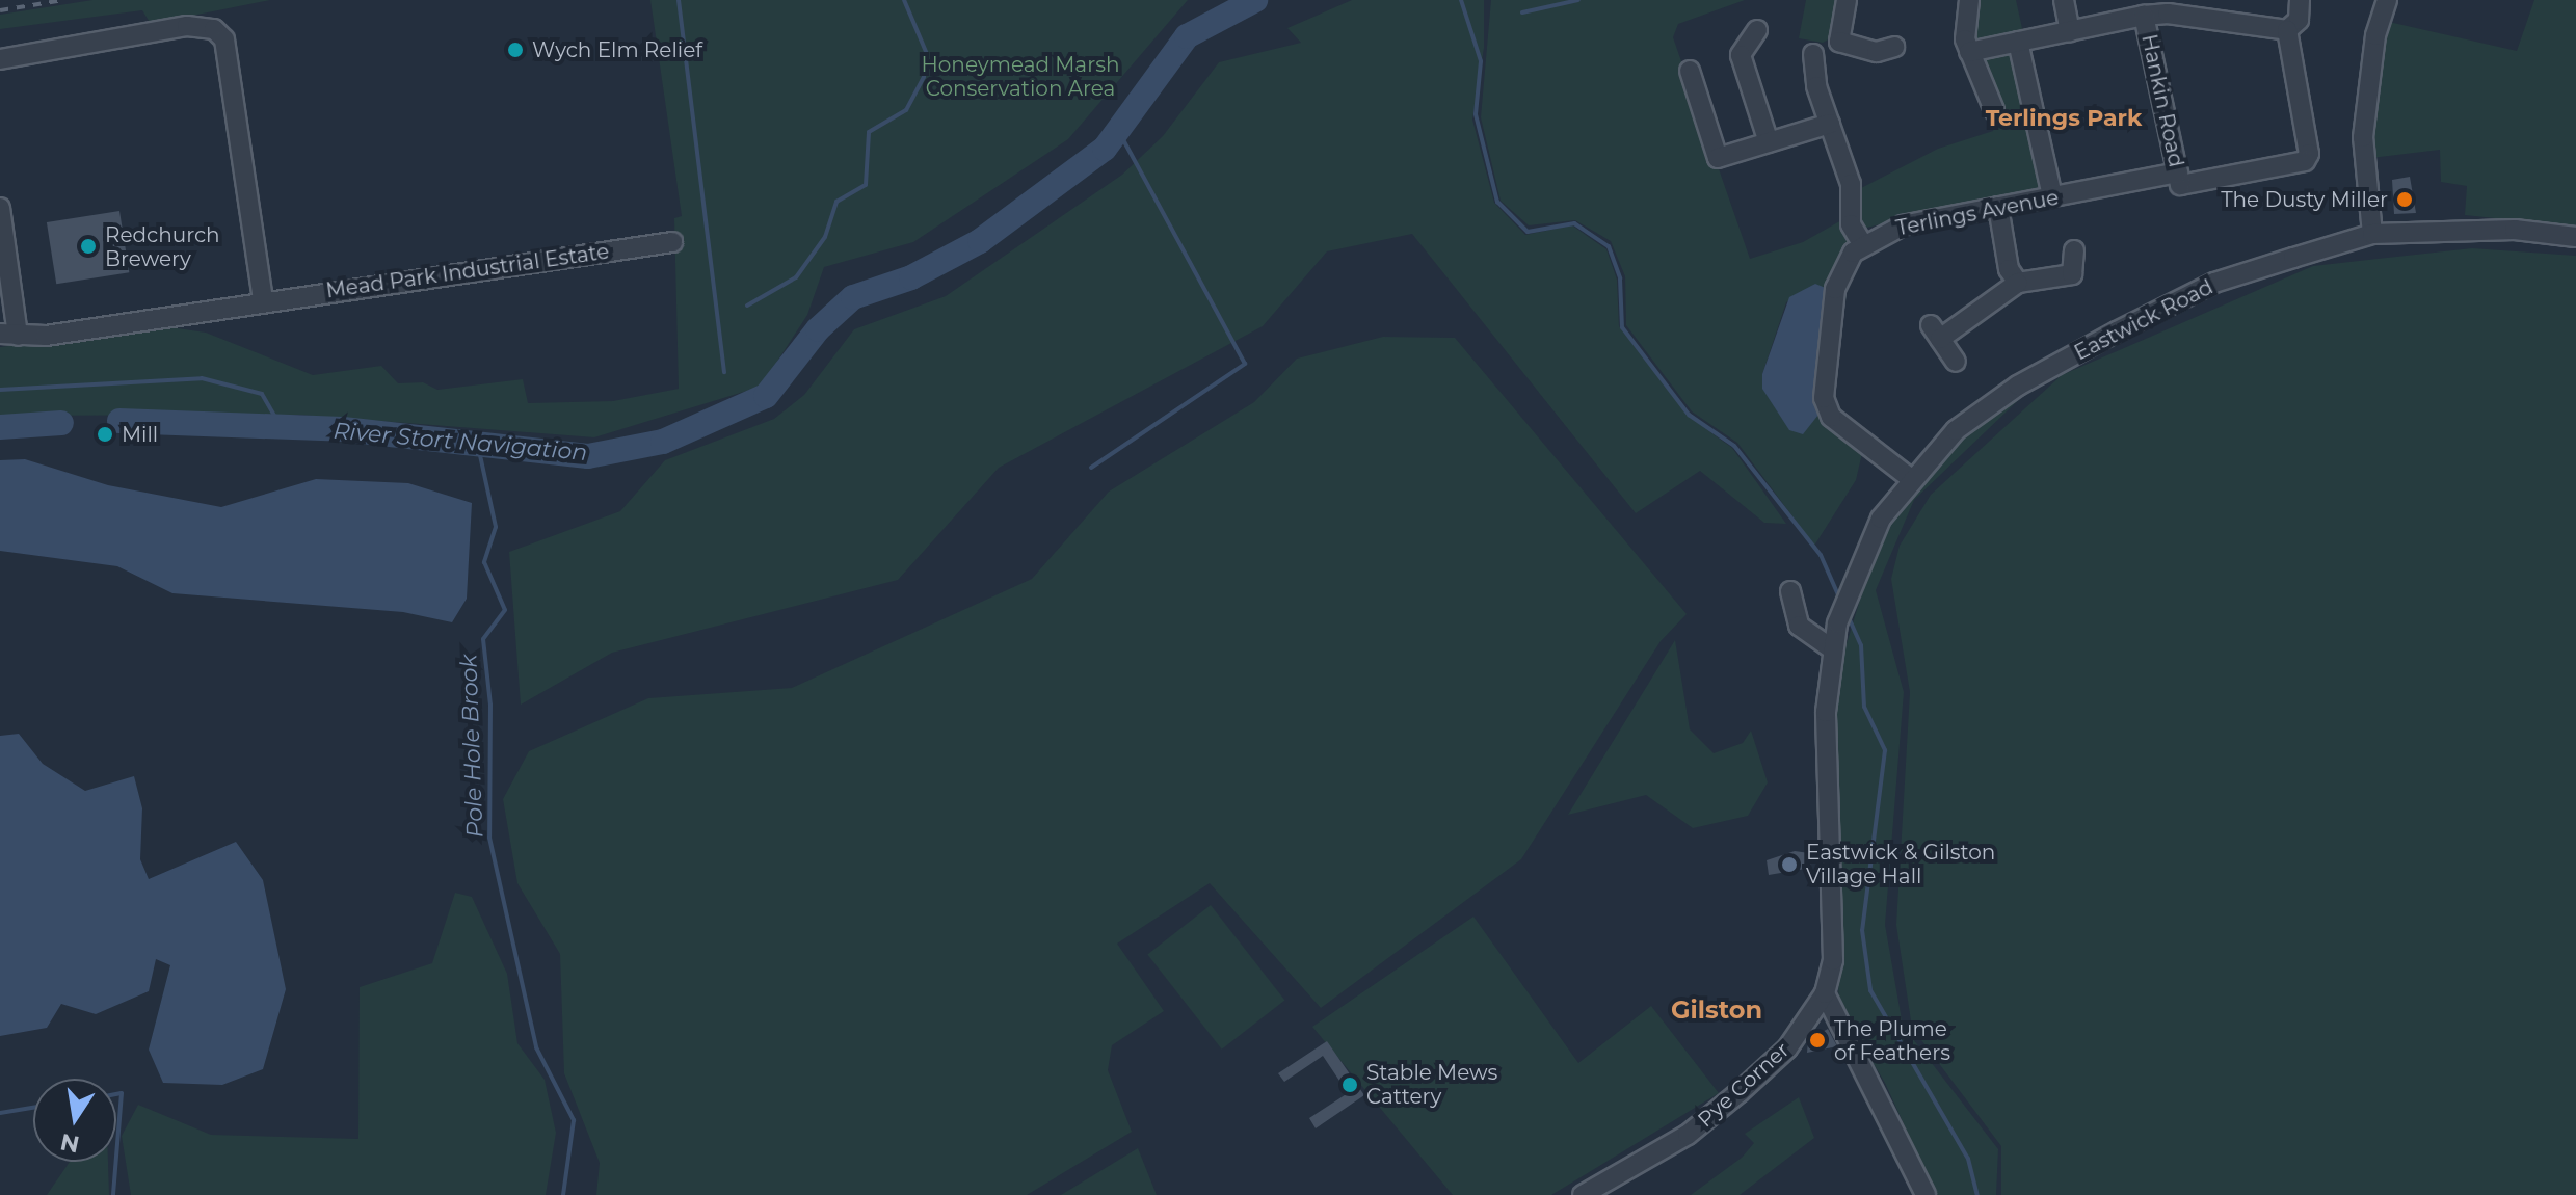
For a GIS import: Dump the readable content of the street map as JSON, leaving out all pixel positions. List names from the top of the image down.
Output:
{
  "streets": {
    "street": [
      "Hankin Road",
      "Terlings Avenue",
      "Mead Park Industrial Estate",
      "Eastwick Road",
      "Pye Corner"
    ]
  },
  "crossings": [
    ["Hankin Road", "Terlings Avenue"],
    ["Eastwick Road", "Pye Corner"]
  ],
  "districts": ["Terlings Park", "Gilston"],
  "water": ["River Stort Navigation", "Pole Hole Brook"],
  "parks": ["Honeymead Marsh Conservation Area"],
  "places": [
    "Wych Elm Relief",
    "The Dusty Miller",
    "Redchurch Brewery",
    "Mill",
    "Eastwick & Gilston Village Hall",
    "The Plume of Feathers",
    "Stable Mews Cattery"
  ],
  "north": "bottom"
}
